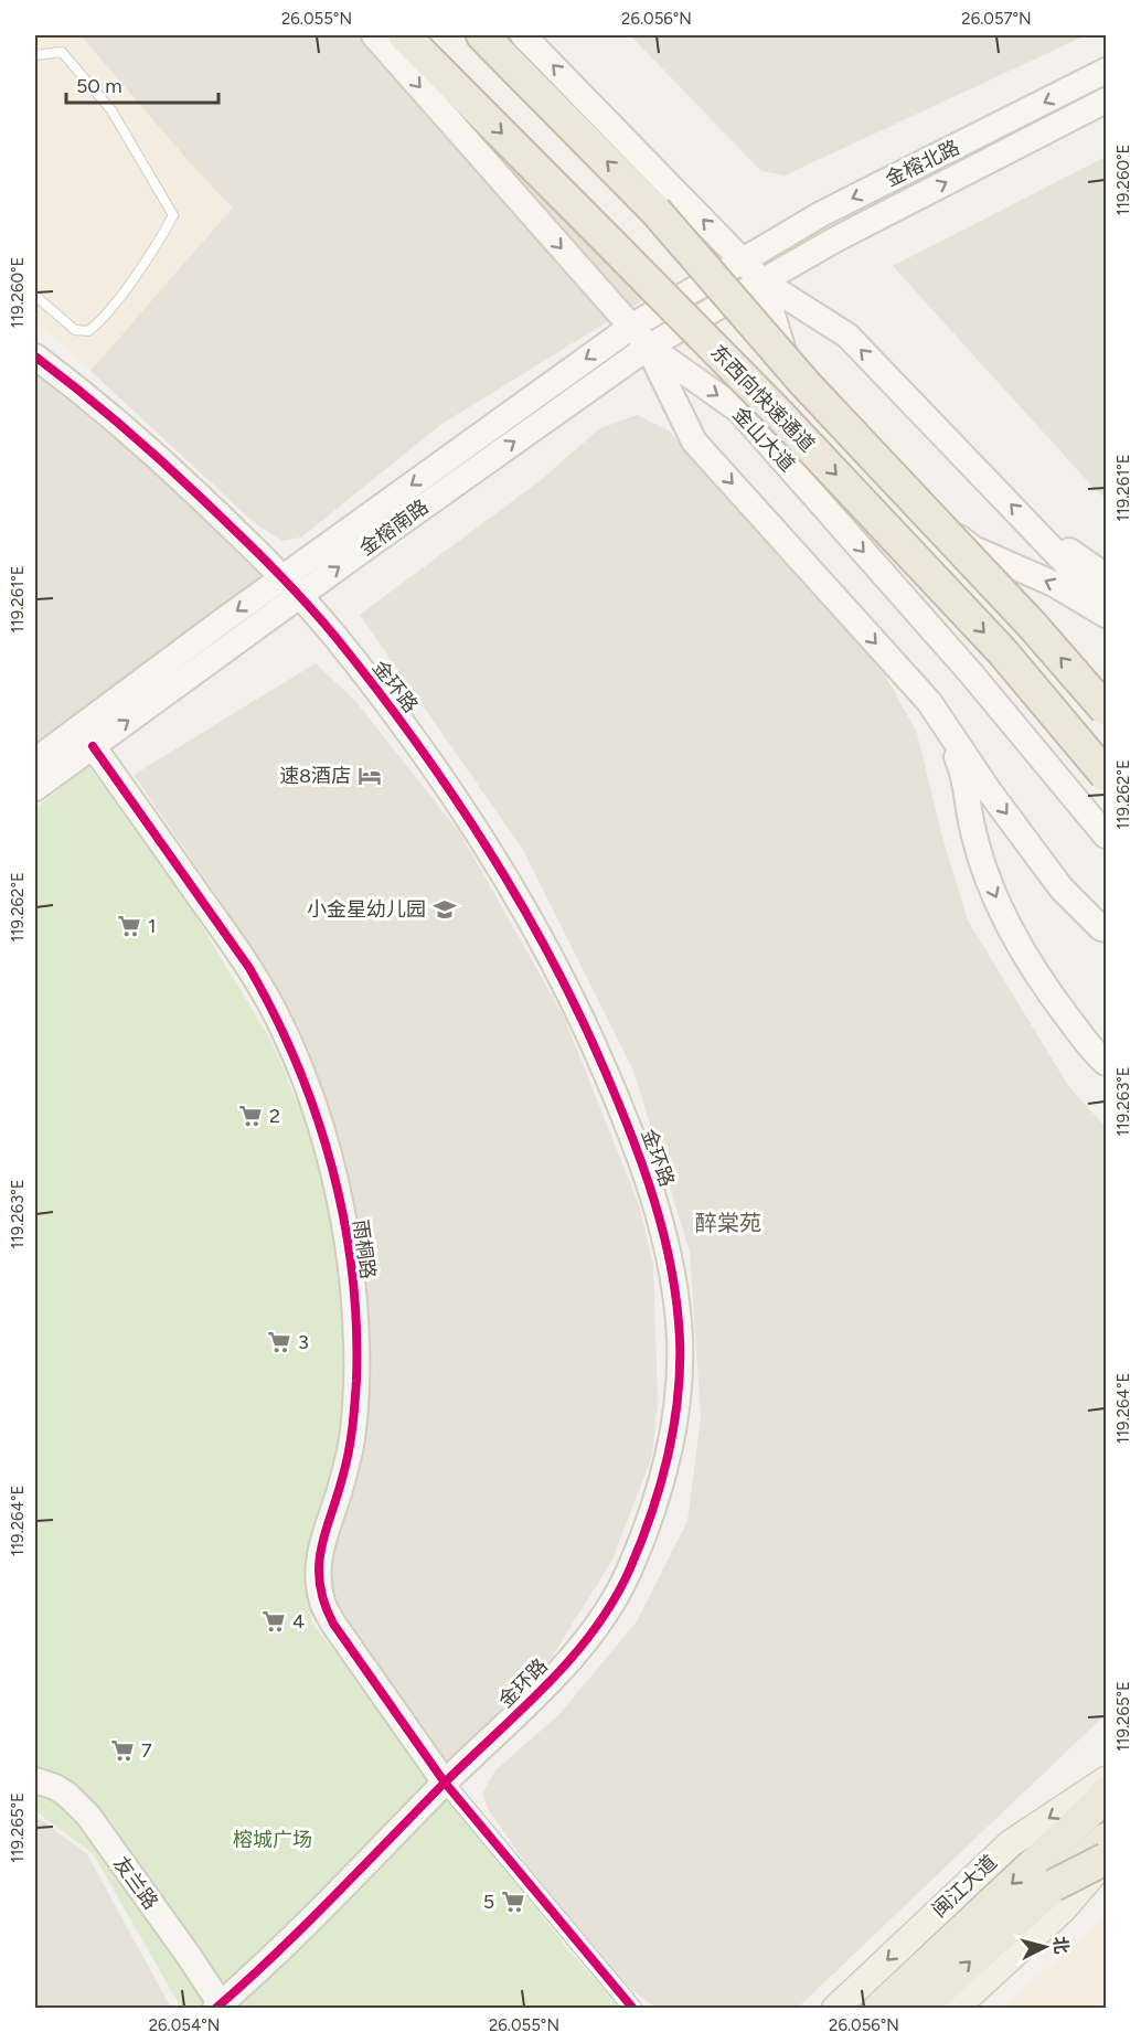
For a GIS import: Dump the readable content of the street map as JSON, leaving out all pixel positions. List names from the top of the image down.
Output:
{
  "streets": {
    "highway": ["东西向快速通道"],
    "main road": [
      "金榕北路",
      "金山大道",
      "金榕南路",
      "金环路",
      "雨桐路",
      "友兰路",
      "闽江大道"
    ]
  },
  "crossings": [
    ["金榕北路", "金榕南路"],
    ["金山大道", "金榕南路"],
    ["金榕南路", "金环路"],
    ["金榕南路", "雨桐路"],
    ["金环路", "雨桐路"],
    ["金环路", "友兰路"]
  ],
  "districts": ["醉棠苑"],
  "parks": ["榕城广场"],
  "places": {
    "hotel": ["速8酒店"],
    "school or university": ["小金星幼儿园"],
    "supermarket": [
      "1",
      "2",
      "3",
      "4",
      "7",
      "5"
    ]
  },
  "scale_bar": "50 m",
  "north": "right",
  "coordinates": [
    "26.055°N",
    "26.056°N",
    "26.057°N",
    "119.260°E",
    "119.261°E",
    "119.262°E",
    "119.263°E",
    "119.264°E",
    "119.265°E",
    "26.054°N"
  ]
}
